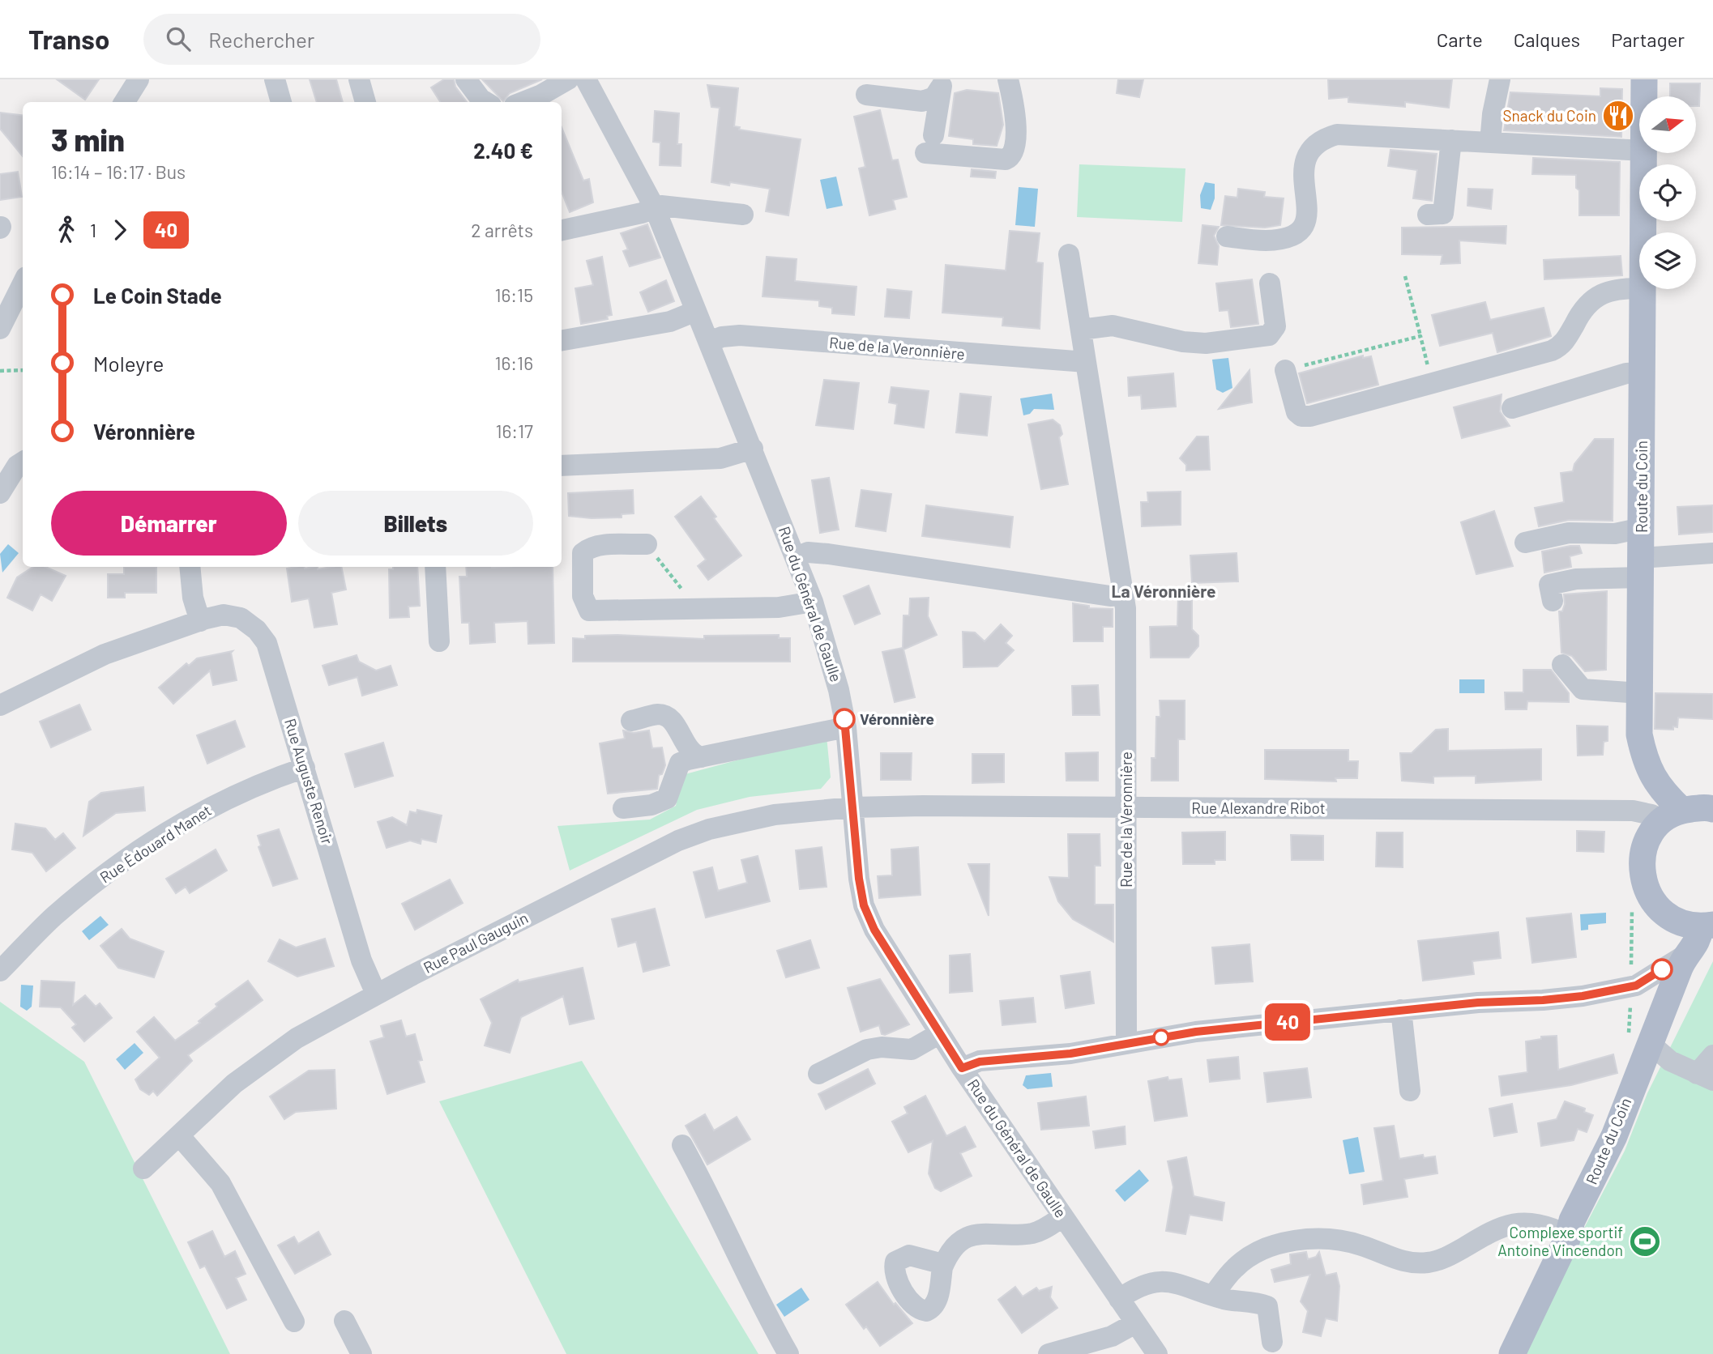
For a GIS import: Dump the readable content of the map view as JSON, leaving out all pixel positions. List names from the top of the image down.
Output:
{
  "streets": {
    "main road": ["Route du Coin"],
    "street": [
      "Rue de la Veronnière",
      "Rue du Général de Gaulle",
      "Rue Auguste Renoir",
      "Rue Alexandre Ribot",
      "Rue Édouard Manet",
      "Rue Paul Gauguin"
    ]
  },
  "crossings": [
    ["Rue de la Veronnière", "Rue du Général de Gaulle"],
    ["Rue de la Veronnière", "Rue Alexandre Ribot"],
    ["Route du Coin", "Rue Alexandre Ribot"],
    ["Rue du Général de Gaulle", "Rue Alexandre Ribot"],
    ["Rue du Général de Gaulle", "Rue Paul Gauguin"],
    ["Rue Auguste Renoir", "Rue Édouard Manet"],
    ["Rue Auguste Renoir", "Rue Paul Gauguin"],
    ["Rue Alexandre Ribot", "Rue Paul Gauguin"]
  ],
  "districts": ["La Véronnière"],
  "places": {
    "restaurant": ["Snack du Coin"],
    "other": ["Véronnière"],
    "sports": ["Complexe sportif Antoine Vincendon"]
  },
  "lines": ["bus line 40"],
  "north": "right",
  "page": {
    "header": "Transo",
    "search": "Rechercher",
    "nav": ["Carte", "Calques", "Partager"],
    "on_map": "40",
    "heading": ["3 min", "16:14 – 16:17 · Bus", "2.40 €"],
    "legs": ["1", "40", "2 arrêts"],
    "list": [
      {
        "name": "Le Coin Stade",
        "value": "16:15"
      },
      {
        "name": "Moleyre",
        "value": "16:16"
      },
      {
        "name": "Véronnière",
        "value": "16:17"
      }
    ],
    "buttons": ["Démarrer", "Billets"]
  }
}
